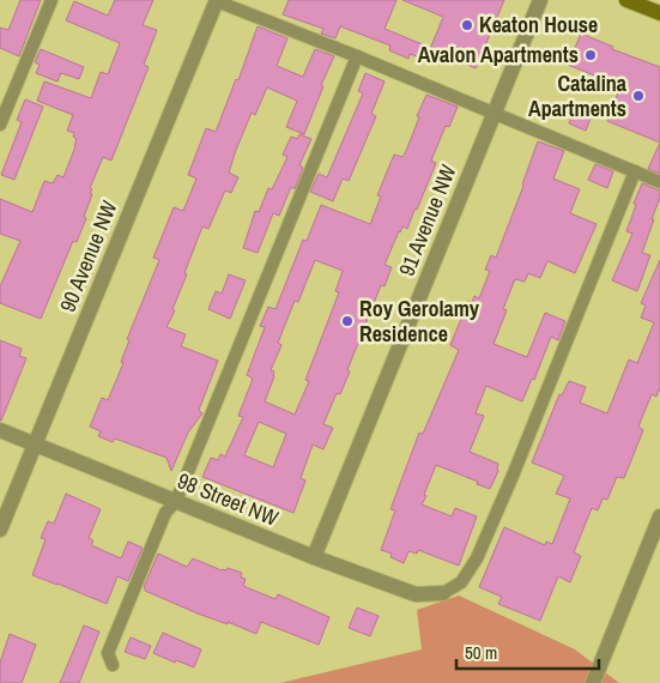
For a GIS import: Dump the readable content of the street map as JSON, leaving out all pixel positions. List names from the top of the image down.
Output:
{
  "streets": {
    "street": ["91 Avenue NW", "90 Avenue NW", "98 Street NW"]
  },
  "crossings": [
    ["91 Avenue NW", "98 Street NW"],
    ["90 Avenue NW", "98 Street NW"]
  ],
  "places": [
    "Keaton House",
    "Avalon Apartments",
    "Catalina Apartments",
    "Roy Gerolamy Residence"
  ],
  "scale_bar": "50 m"
}
